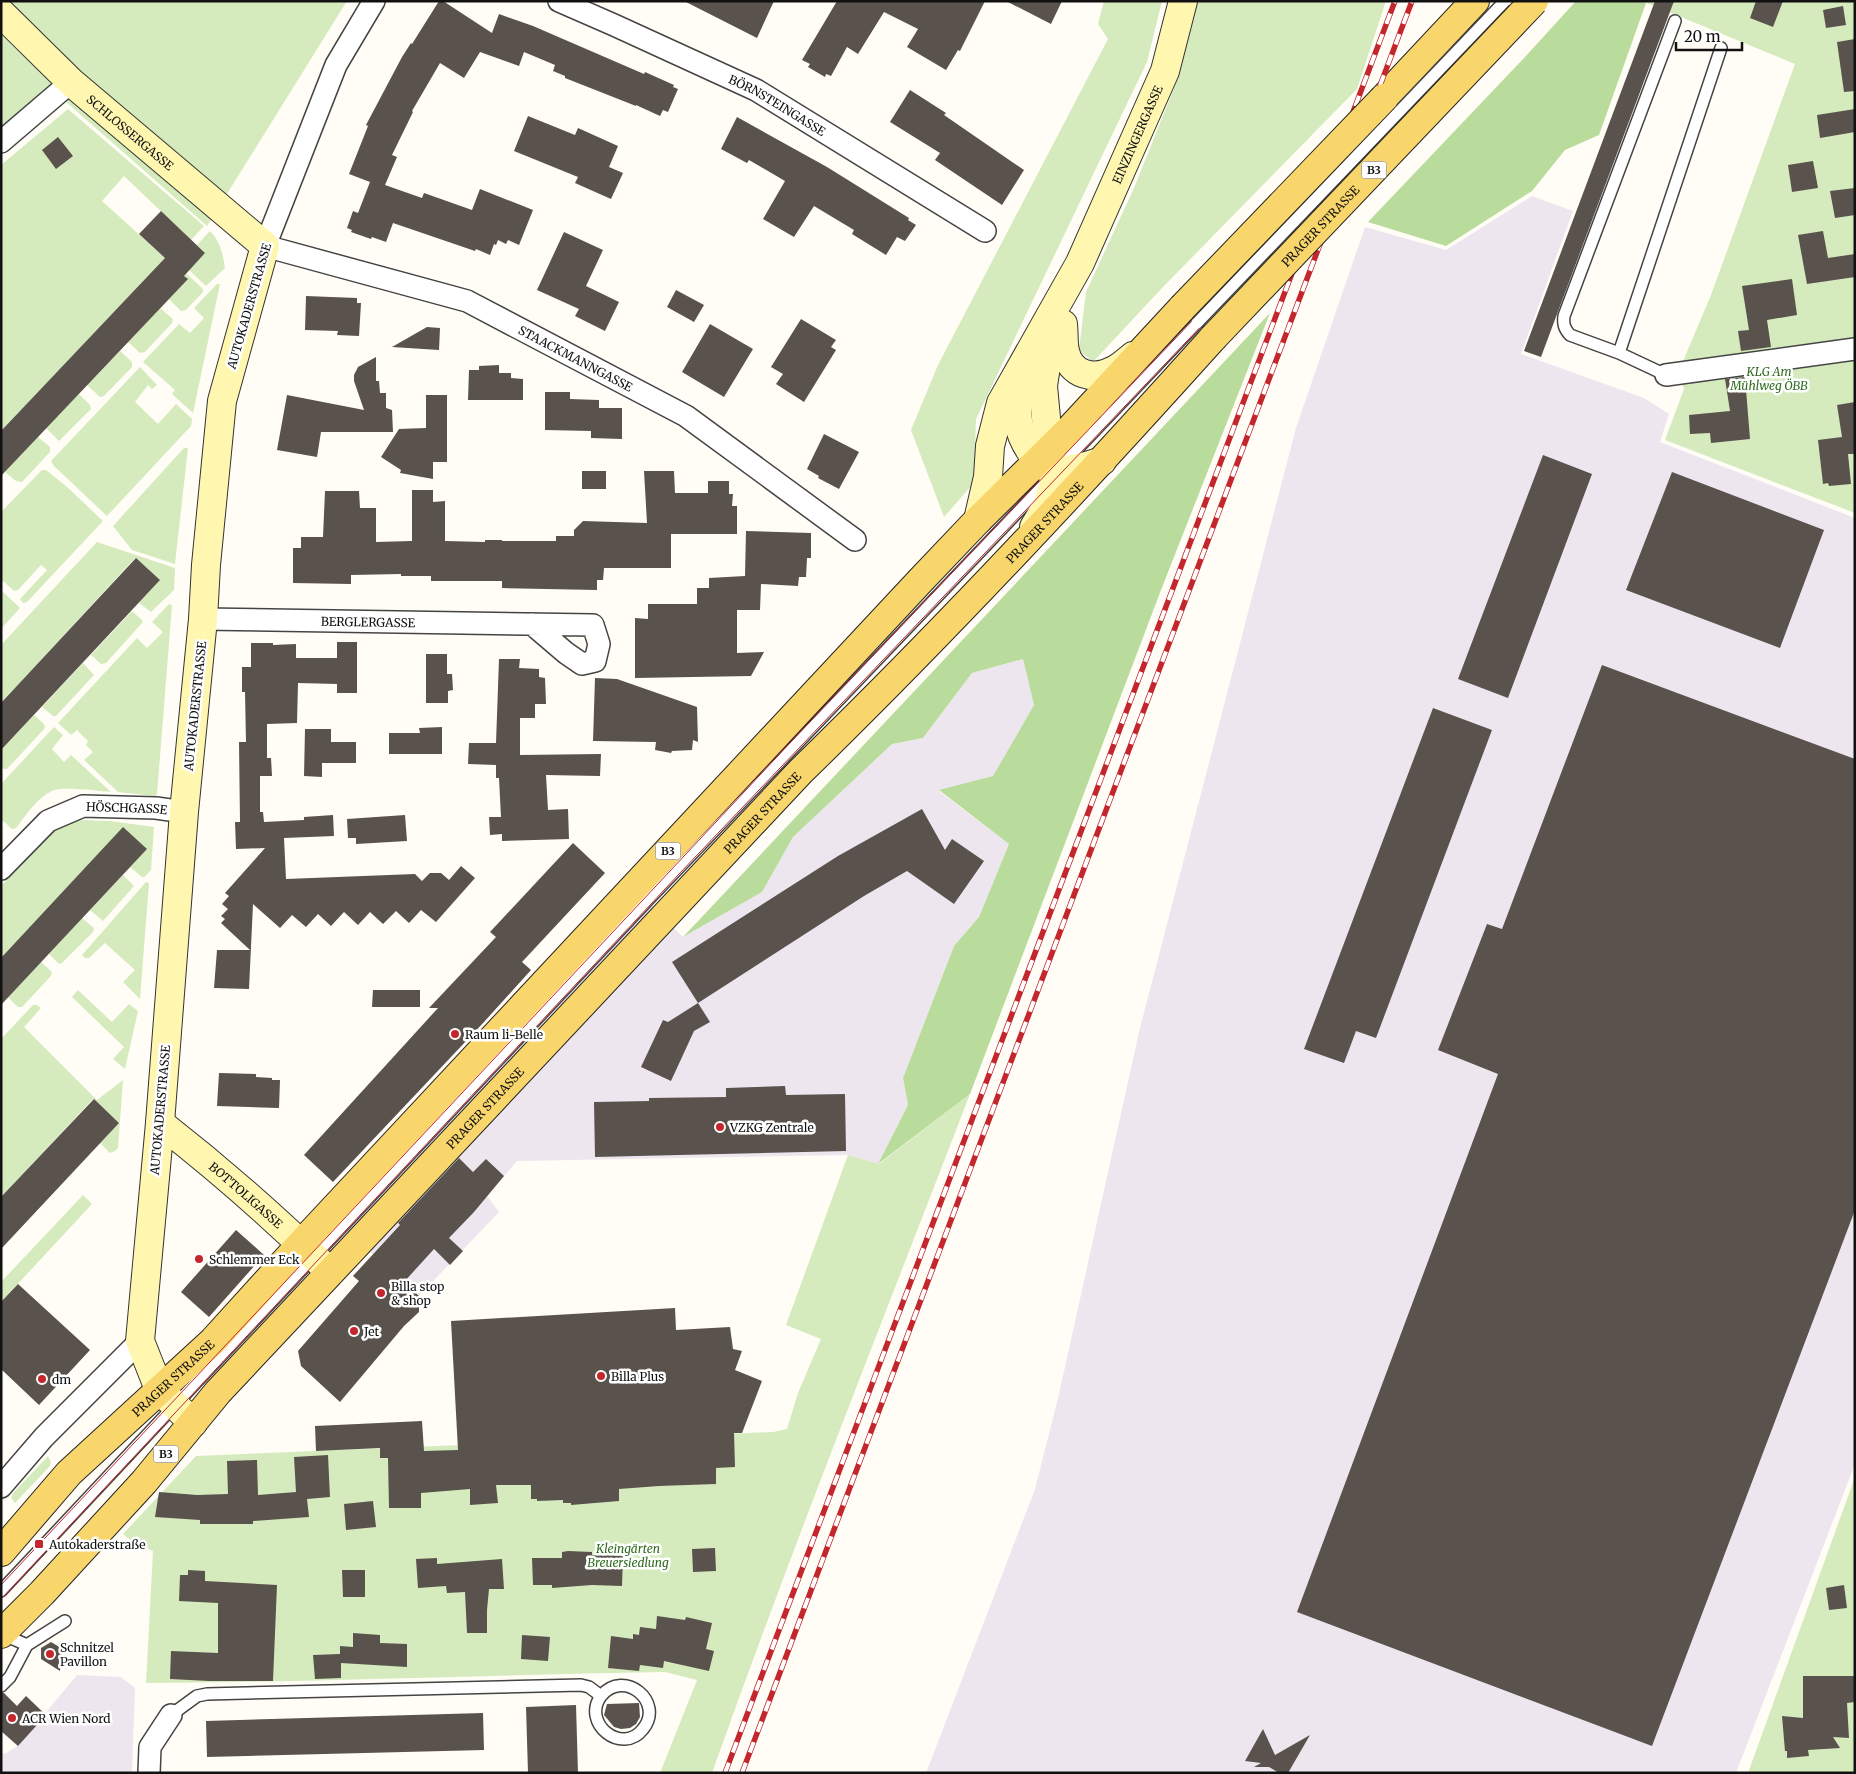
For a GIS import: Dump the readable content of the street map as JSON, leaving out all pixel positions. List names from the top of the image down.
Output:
{
  "streets": {
    "main road": ["B3", "PRAGER STRASSE"],
    "street": [
      "BÖRNSTEINGASSE",
      "SCHLOSSERGASSE",
      "EINZINGERGASSE",
      "AUTOKADERSTRASSE",
      "STAACKMANNGASSE",
      "BERGLERGASSE",
      "HÖSCHGASSE",
      "BOTTOLIGASSE"
    ]
  },
  "crossings": [
    ["SCHLOSSERGASSE", "AUTOKADERSTRASSE"],
    ["SCHLOSSERGASSE", "STAACKMANNGASSE"],
    ["EINZINGERGASSE", "PRAGER STRASSE"],
    ["PRAGER STRASSE", "AUTOKADERSTRASSE"],
    ["PRAGER STRASSE", "BOTTOLIGASSE"],
    ["AUTOKADERSTRASSE", "STAACKMANNGASSE"],
    ["AUTOKADERSTRASSE", "BERGLERGASSE"],
    ["AUTOKADERSTRASSE", "HÖSCHGASSE"],
    ["AUTOKADERSTRASSE", "BOTTOLIGASSE"]
  ],
  "parks": ["KLG Am Mühlweg ÖBB", "Kleingärten Breuersiedlung"],
  "places": {
    "other": [
      "Raum li-Belle",
      "VZKG Zentrale",
      "Schlemmer Eck",
      "Billa stop & shop",
      "Jet",
      "Billa Plus",
      "dm",
      "Schnitzel Pavillon",
      "ACR Wien Nord"
    ],
    "transit": ["Autokaderstraße"]
  },
  "scale_bar": "20 m"
}
